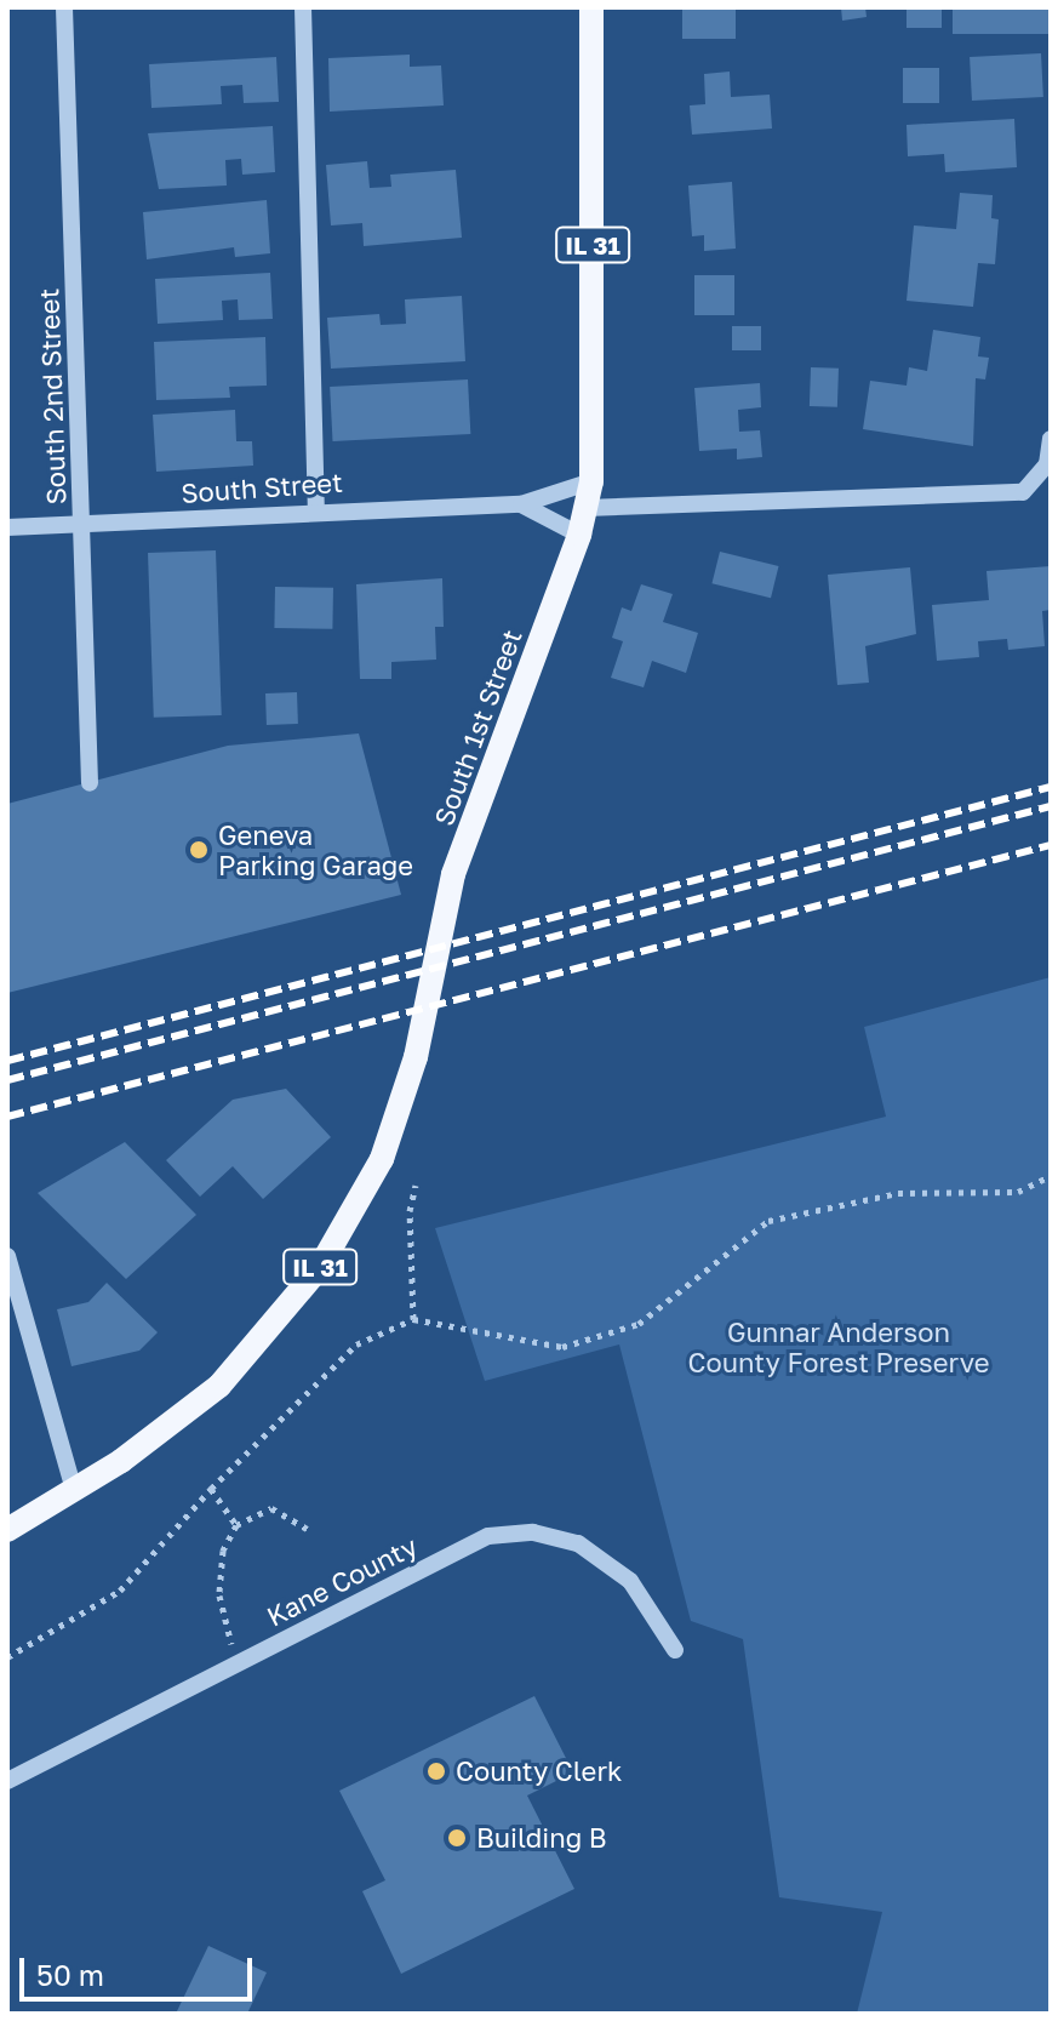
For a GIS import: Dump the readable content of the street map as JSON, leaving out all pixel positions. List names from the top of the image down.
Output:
{
  "streets": {
    "main road": ["IL 31", "South 1st Street"],
    "street": ["South 2nd Street", "South Street", "Kane County"]
  },
  "crossings": [
    ["South 2nd Street", "South Street"],
    ["South Street", "South 1st Street"]
  ],
  "parks": ["Gunnar Anderson County Forest Preserve"],
  "places": ["Geneva Parking Garage", "County Clerk", "Building B"],
  "scale_bar": "50 m"
}
